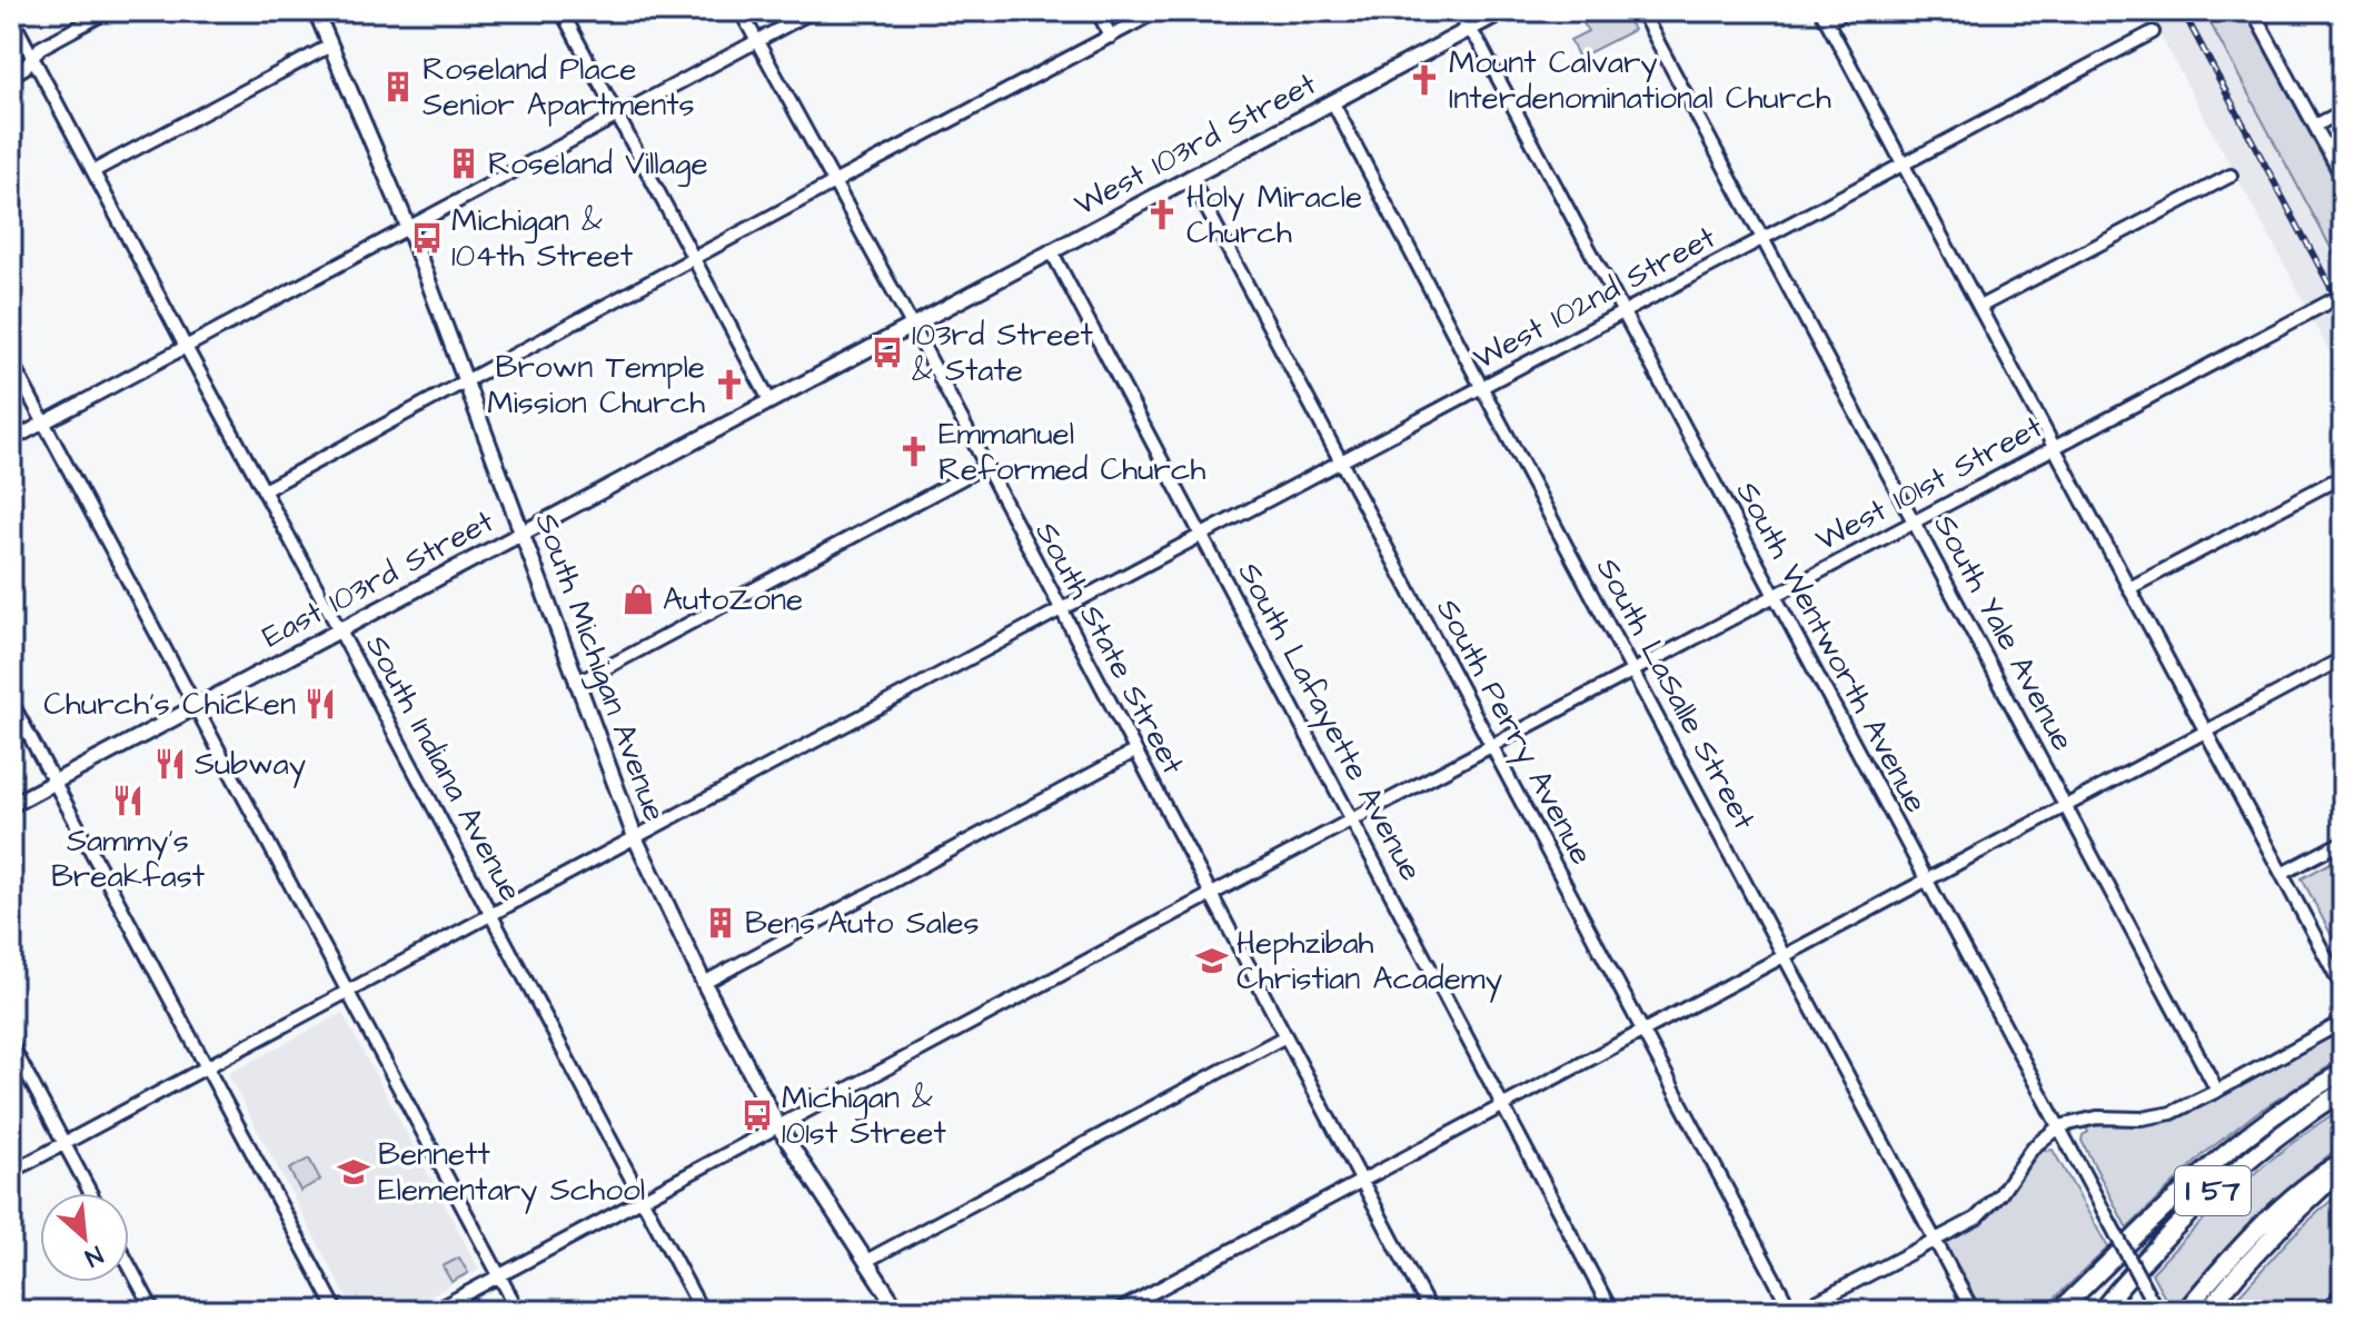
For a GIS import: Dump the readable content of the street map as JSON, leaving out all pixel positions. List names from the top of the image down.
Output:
{
  "streets": {
    "highway": ["I 57"],
    "main road": ["West 103rd Street", "East 103rd Street", "South Michigan Avenue"],
    "street": [
      "West 102nd Street",
      "West 101st Street",
      "South Yale Avenue",
      "South Wentworth Avenue",
      "South State Street",
      "South LaSalle Street",
      "South Lafayette Avenue",
      "South Perry Avenue",
      "South Indiana Avenue"
    ]
  },
  "crossings": [
    ["West 103rd Street", "East 103rd Street"],
    ["West 103rd Street", "South Wentworth Avenue"],
    ["West 103rd Street", "South State Street"],
    ["West 103rd Street", "South LaSalle Street"],
    ["West 103rd Street", "South Lafayette Avenue"],
    ["West 103rd Street", "South Perry Avenue"],
    ["West 102nd Street", "South Yale Avenue"],
    ["West 102nd Street", "South Wentworth Avenue"],
    ["West 102nd Street", "South State Street"],
    ["West 102nd Street", "South Michigan Avenue"],
    ["West 102nd Street", "South LaSalle Street"],
    ["West 102nd Street", "South Lafayette Avenue"],
    ["West 102nd Street", "South Perry Avenue"],
    ["West 102nd Street", "South Indiana Avenue"],
    ["West 101st Street", "South Yale Avenue"],
    ["West 101st Street", "South Wentworth Avenue"],
    ["West 101st Street", "South State Street"],
    ["West 101st Street", "South Michigan Avenue"],
    ["West 101st Street", "South LaSalle Street"],
    ["West 101st Street", "South Lafayette Avenue"],
    ["West 101st Street", "South Perry Avenue"],
    ["West 101st Street", "South Indiana Avenue"],
    ["East 103rd Street", "South State Street"],
    ["East 103rd Street", "South Michigan Avenue"],
    ["East 103rd Street", "South Indiana Avenue"]
  ],
  "places": {
    "church": [
      "Mount Calvary Interdenominational Church",
      "Holy Miracle Church",
      "Brown Temple Mission Church",
      "Emmanuel Reformed Church"
    ],
    "building": ["Roseland Place Senior Apartments", "Roseland Village", "Bens Auto Sales"],
    "bus stop": ["Michigan & 104th Street", "103rd Street & State", "Michigan & 101st Street"],
    "shop": ["AutoZone"],
    "restaurant": ["Church's Chicken", "Subway", "Sammy's Breakfast"],
    "school or university": ["Hephzibah Christian Academy", "Bennett Elementary School"]
  },
  "north": "bottom right"
}
